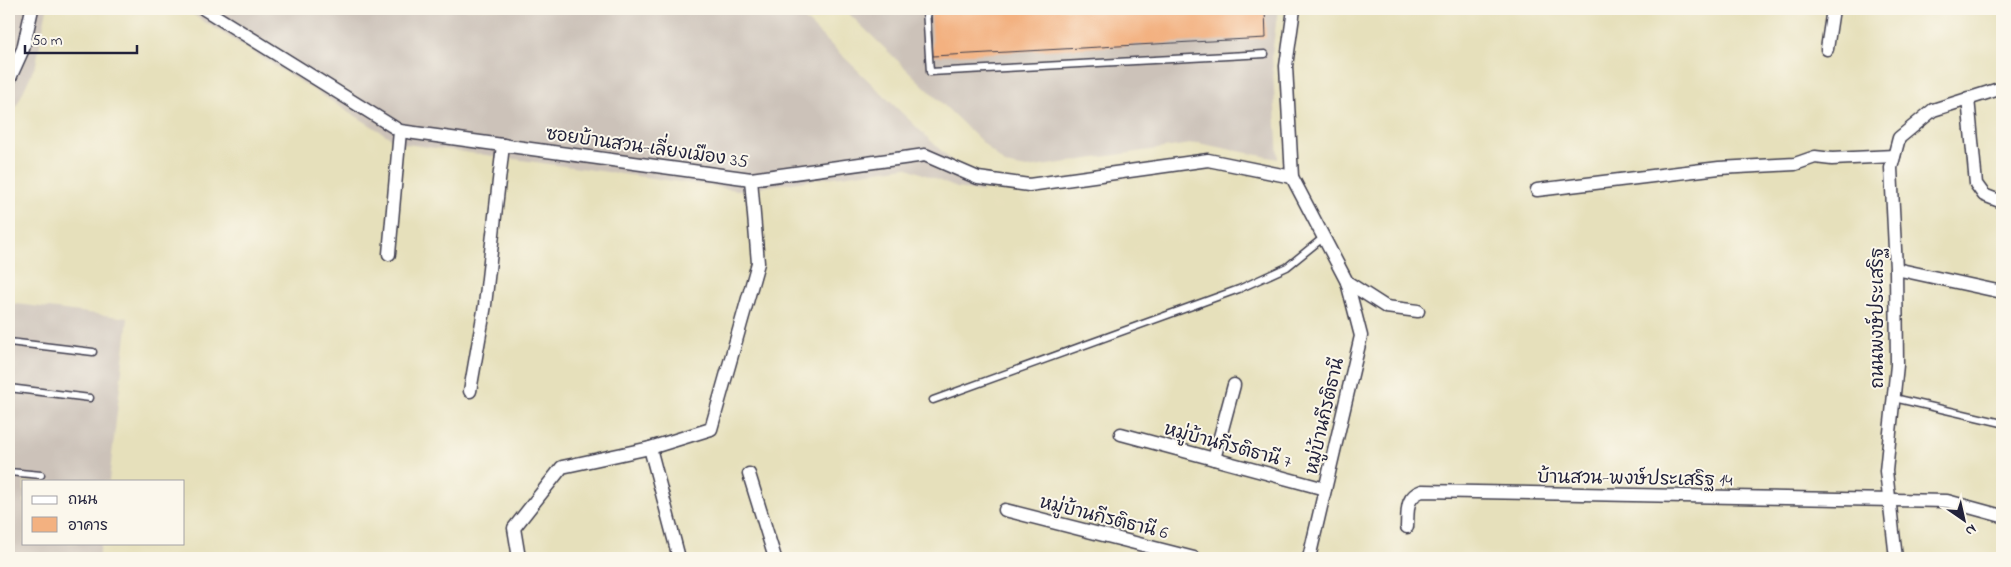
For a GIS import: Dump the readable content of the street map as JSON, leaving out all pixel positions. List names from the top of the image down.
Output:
{
  "streets": {
    "street": [
      "ซอยบ้านสวน-เลี่ยงเมือง 35",
      "ถนนพงษ์ประเสริฐ",
      "หมู่บ้านกีรติธานี",
      "หมู่บ้านกีรติธานี 7",
      "บ้านสวน-พงษ์ประเสริฐ 14",
      "หมู่บ้านกีรติธานี 6"
    ]
  },
  "crossings": [
    ["ซอยบ้านสวน-เลี่ยงเมือง 35", "หมู่บ้านกีรติธานี"],
    ["ถนนพงษ์ประเสริฐ", "บ้านสวน-พงษ์ประเสริฐ 14"],
    ["หมู่บ้านกีรติธานี", "หมู่บ้านกีรติธานี 7"]
  ],
  "legend": ["ถนน", "อาคาร"],
  "scale_bar": "50 m",
  "north": "bottom right"
}
